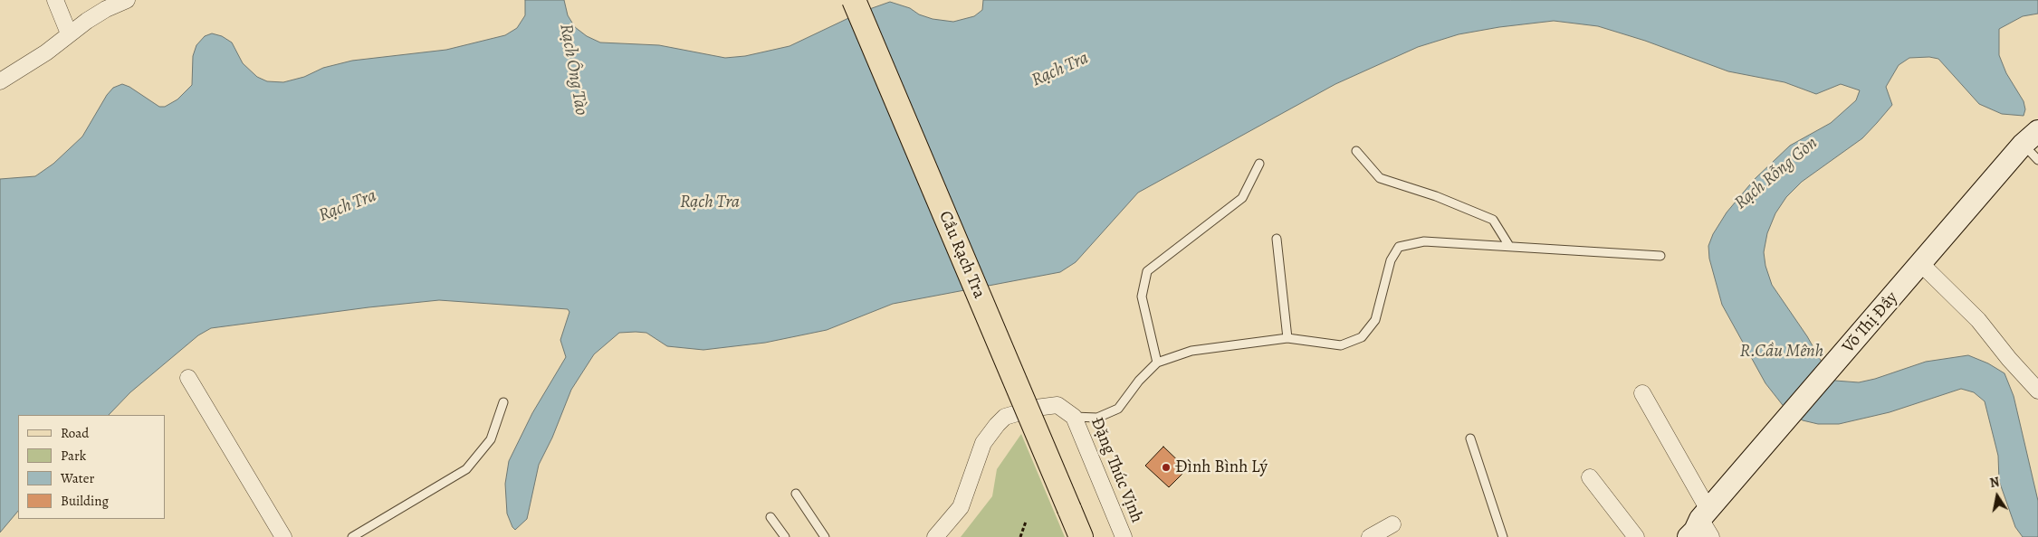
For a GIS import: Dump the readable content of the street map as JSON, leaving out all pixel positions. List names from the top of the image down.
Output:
{
  "streets": {
    "main road": ["Cầu Rạch Tra"],
    "street": ["Võ Thị Đầy", "Đặng Thúc Vịnh"]
  },
  "water": [
    "Rạch Ông Tào",
    "Rạch Tra",
    "Rạch Rỗng Gòn",
    "R.Cầu Mênh"
  ],
  "places": ["Đình Bình Lý"],
  "legend": [
    "Road",
    "Park",
    "Water",
    "Building"
  ],
  "north": "top"
}
